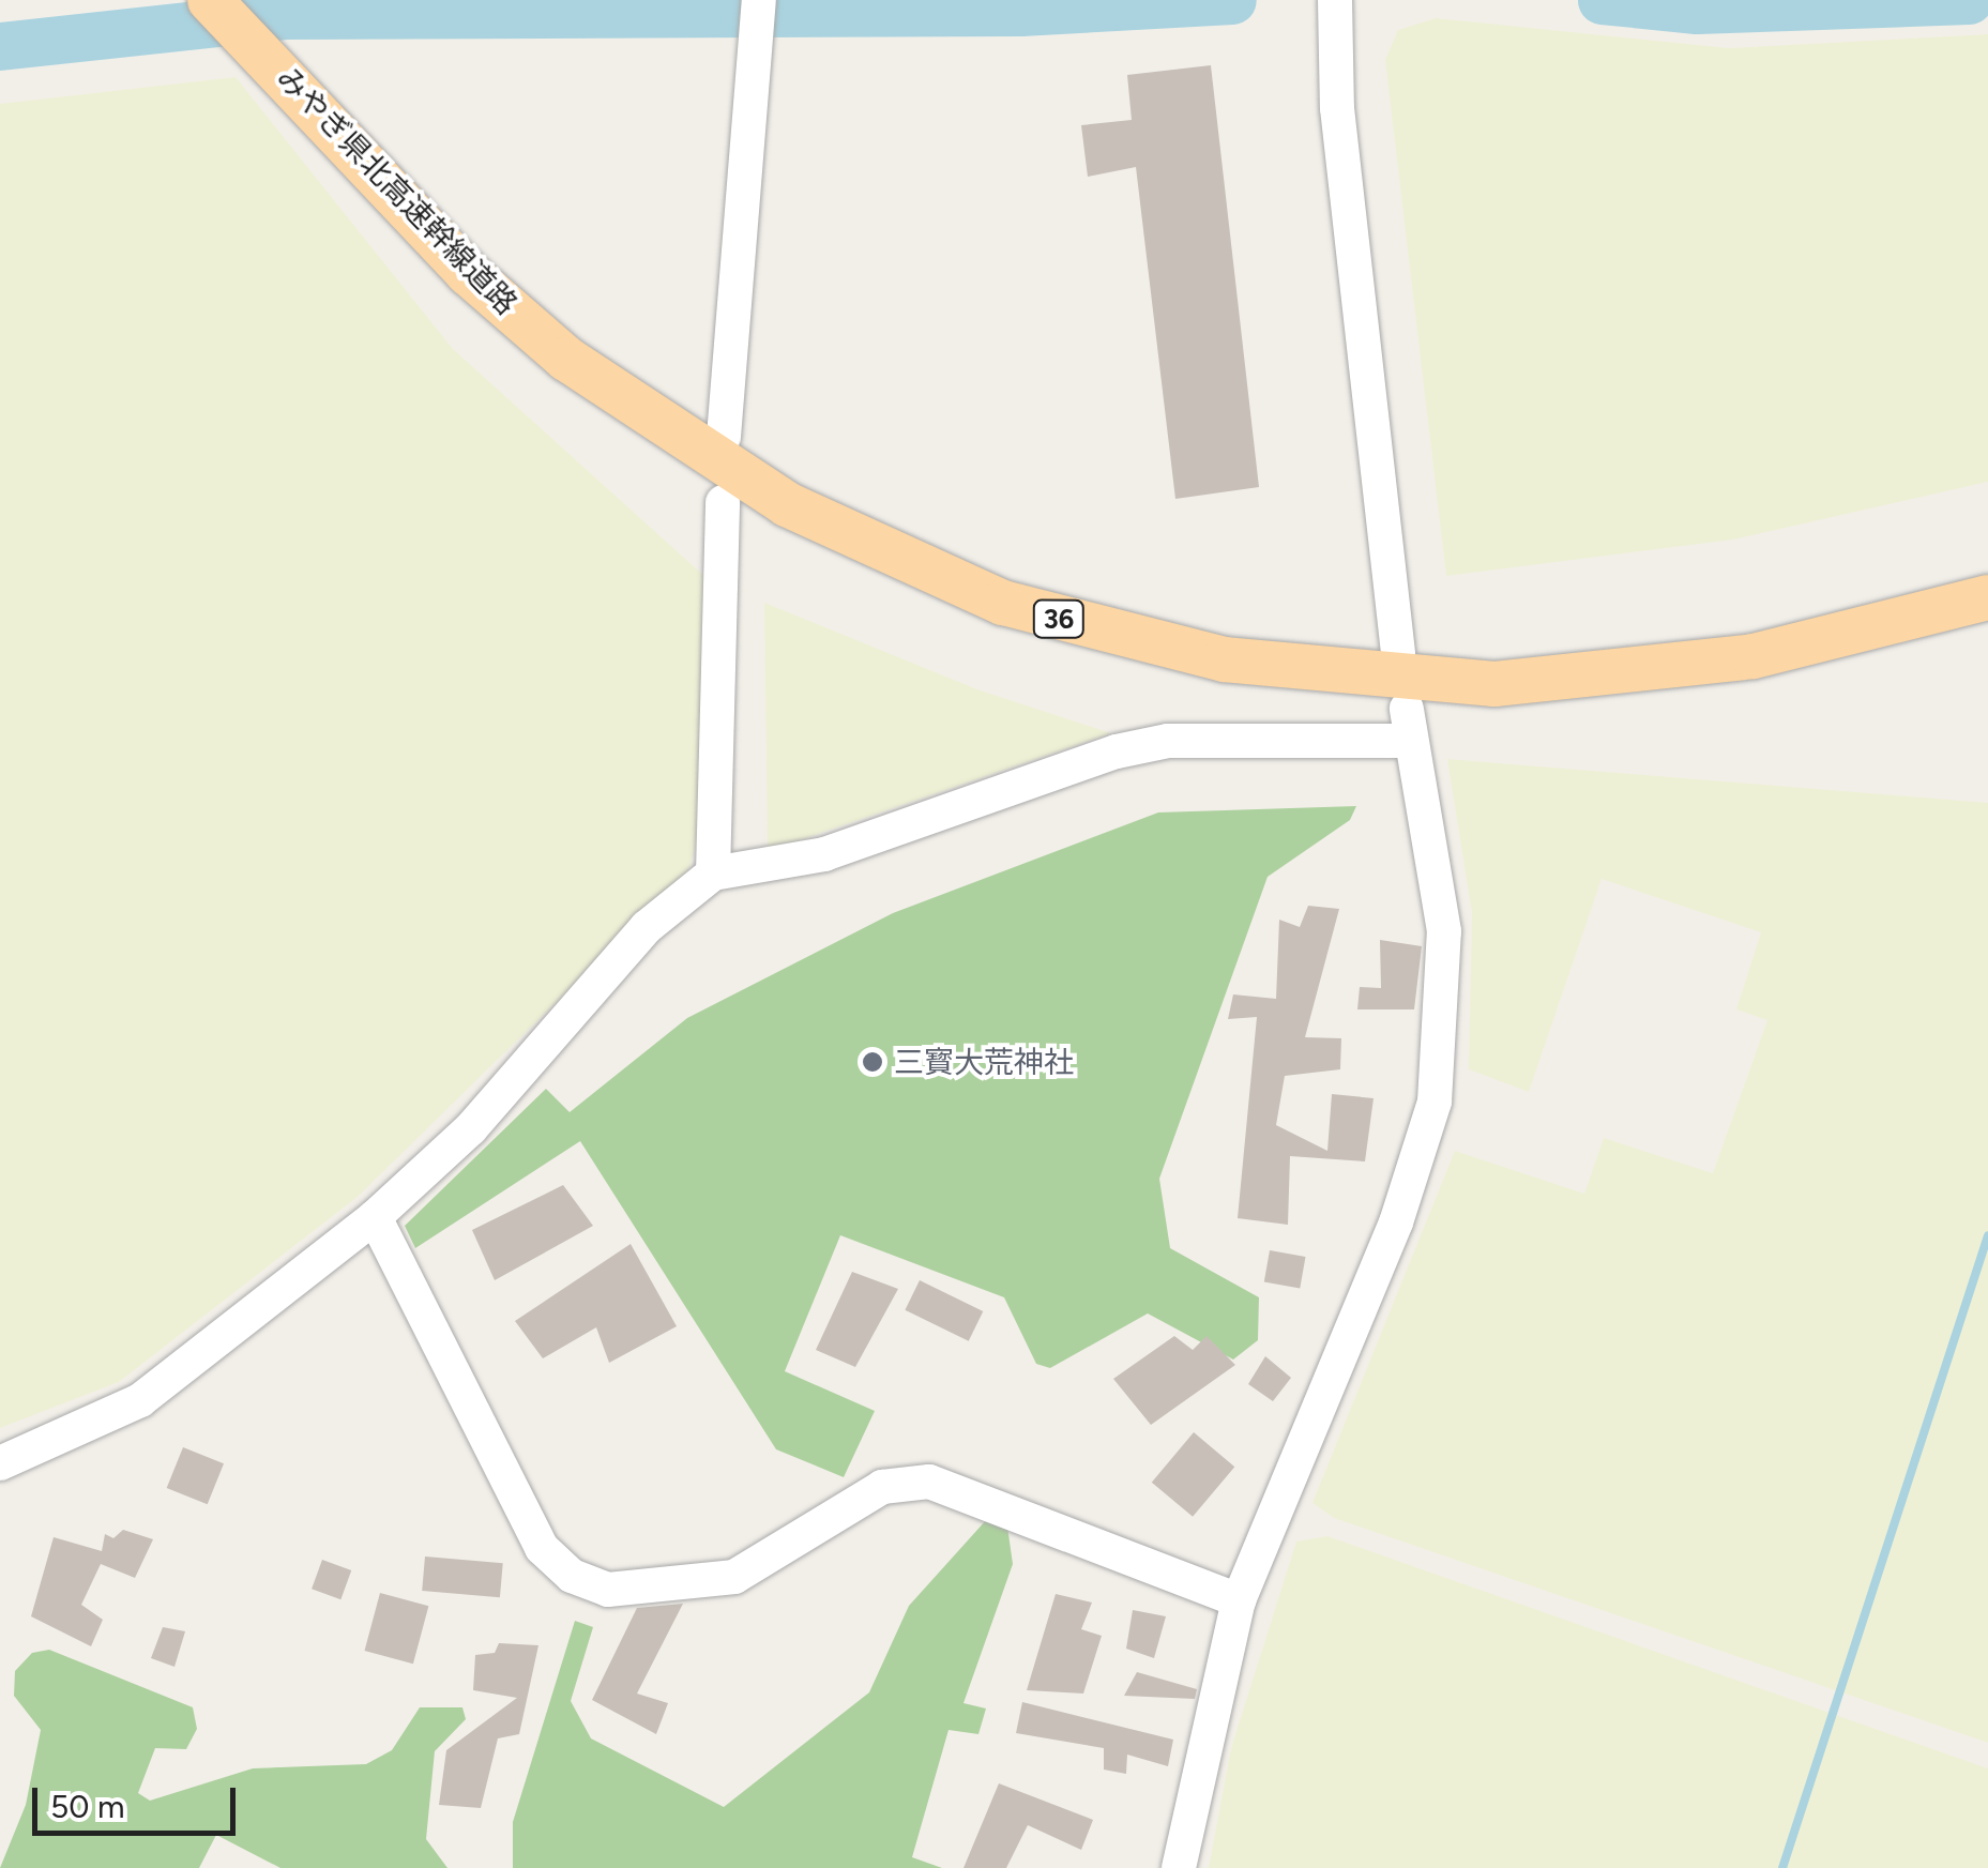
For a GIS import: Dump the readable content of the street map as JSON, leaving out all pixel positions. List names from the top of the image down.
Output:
{
  "streets": {
    "main road": ["みやぎ県北高速幹線道路", "36"]
  },
  "places": ["三寳大荒神社"],
  "scale_bar": "50 m"
}
